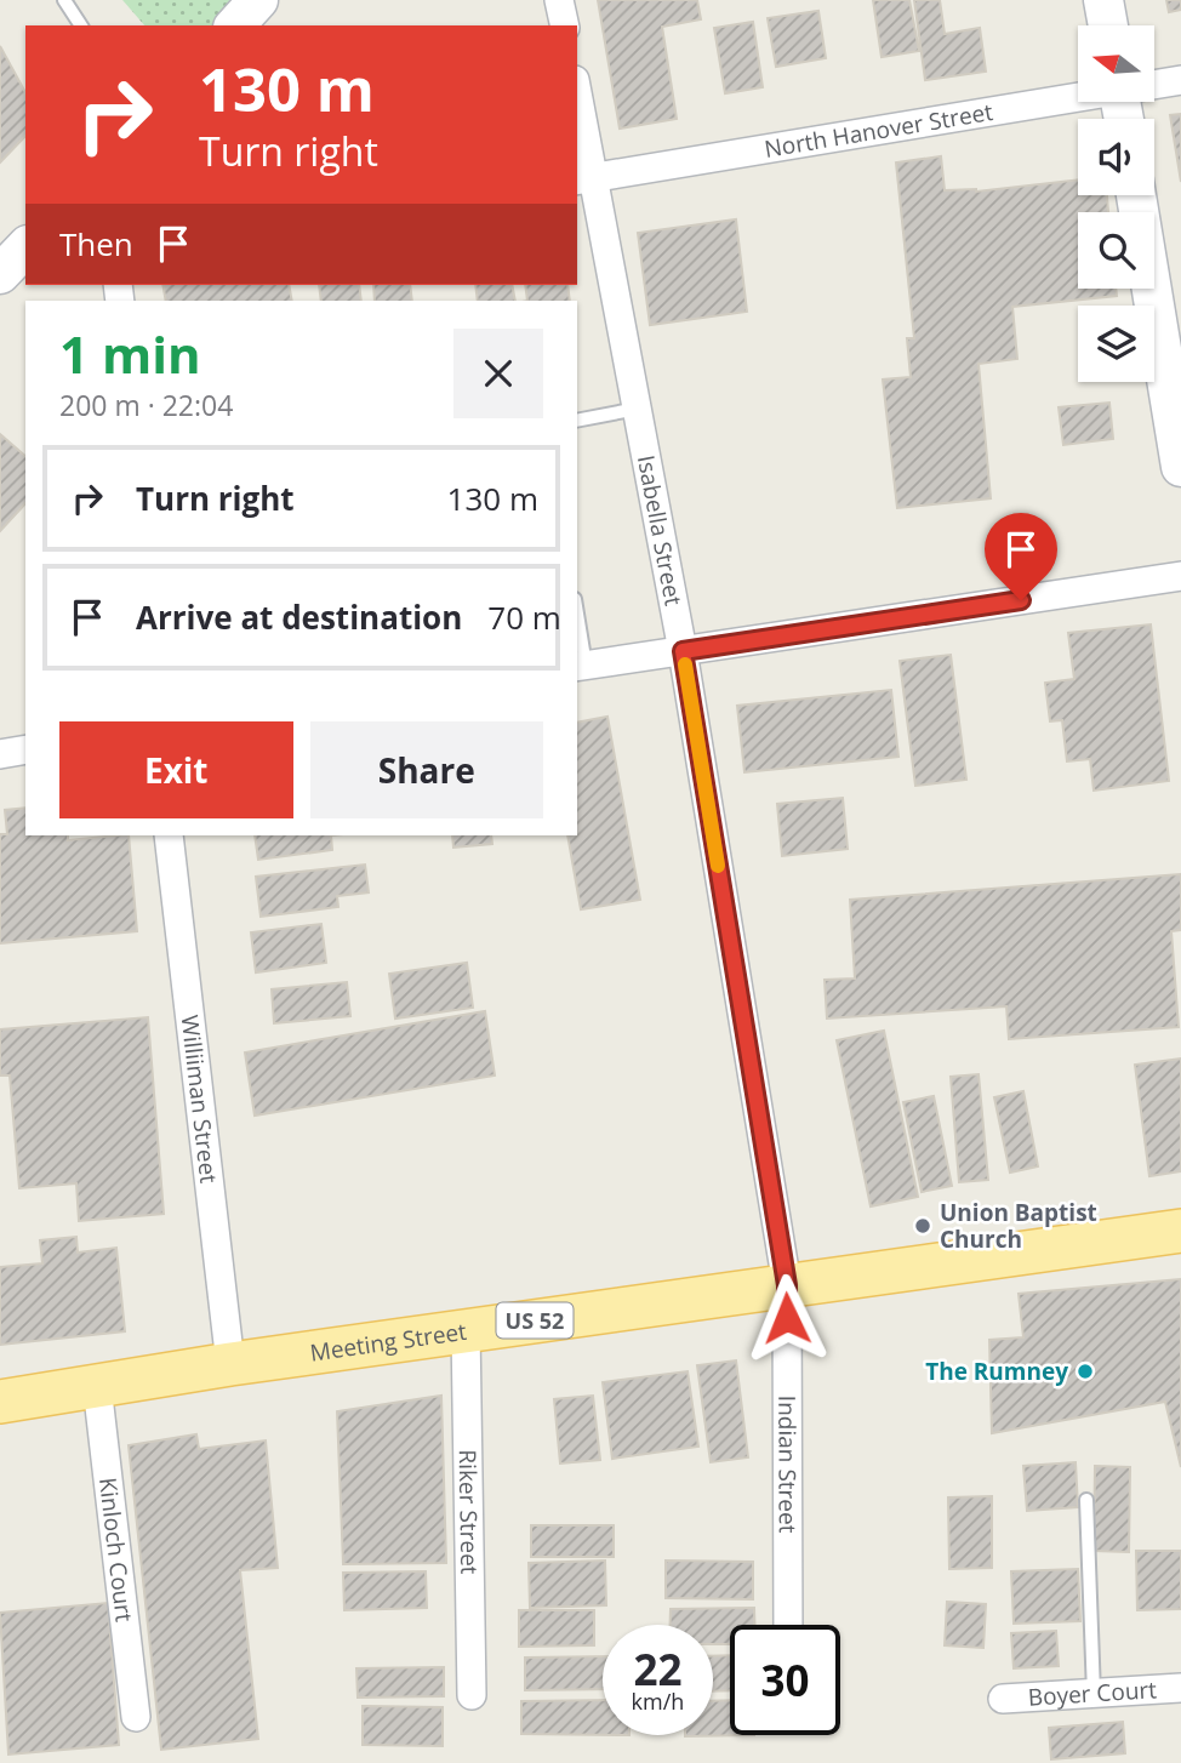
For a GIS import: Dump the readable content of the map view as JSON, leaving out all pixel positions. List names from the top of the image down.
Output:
{
  "streets": {
    "main road": ["US 52", "Meeting Street"],
    "street": [
      "North Hanover Street",
      "Isabella Street",
      "Williiman Street",
      "Indian Street",
      "Riker Street",
      "Kinloch Court",
      "Boyer Court"
    ]
  },
  "crossings": [
    ["North Hanover Street", "Isabella Street"],
    ["Isabella Street", "Meeting Street"],
    ["Isabella Street", "Indian Street"],
    ["Williiman Street", "Meeting Street"],
    ["Meeting Street", "Indian Street"],
    ["Meeting Street", "Riker Street"],
    ["Meeting Street", "Kinloch Court"]
  ],
  "places": ["Union Baptist Church", "The Rumney"],
  "north": "left",
  "page": {
    "turn": ["130 m", "Turn right"],
    "then": "Then",
    "heading": ["1 min", "200 m · 22:04"],
    "list": [
      {
        "name": "Turn right",
        "value": "130 m"
      },
      {
        "name": "Arrive at destination",
        "value": "70 m"
      }
    ],
    "buttons": ["Exit", "Share"],
    "speed": "22 km/h",
    "limit": "30"
  }
}
